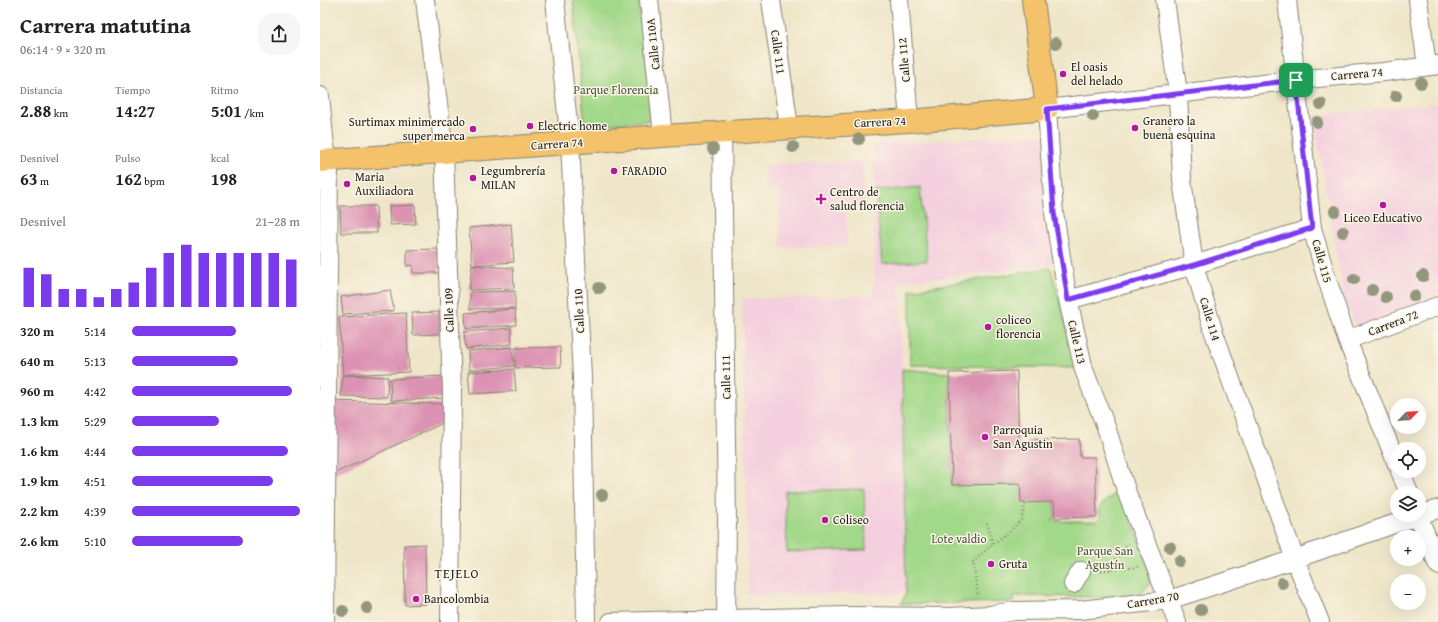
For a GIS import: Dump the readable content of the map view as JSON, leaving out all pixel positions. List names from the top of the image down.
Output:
{
  "streets": {
    "main road": ["Carrera 74", "Calle 113"],
    "street": [
      "Calle 110A",
      "Calle 111",
      "Calle 112",
      "Calle 115",
      "Calle 109",
      "Calle 110",
      "Calle 114",
      "Carrera 72",
      "Carrera 70"
    ]
  },
  "crossings": [
    ["Calle 110A", "Carrera 74"],
    ["Calle 111", "Carrera 74"],
    ["Calle 111", "Carrera 70"],
    ["Calle 112", "Carrera 74"],
    ["Carrera 74", "Calle 115"],
    ["Carrera 74", "Calle 109"],
    ["Carrera 74", "Calle 110"],
    ["Carrera 74", "Calle 114"],
    ["Carrera 74", "Calle 113"],
    ["Calle 115", "Carrera 72"],
    ["Calle 114", "Carrera 70"],
    ["Calle 113", "Carrera 70"]
  ],
  "districts": ["TEJELO"],
  "parks": ["Parque Florencia", "Lote valdio", "Parque San Agustín"],
  "places": {
    "other": [
      "El oasis del helado",
      "Electric home",
      "Granero la buena esquina",
      "Surtimax minimercado super merca",
      "FARADIO",
      "Legumbrería MILAN",
      "Maria Auxiliadora",
      "Liceo Educativo",
      "coliceo florencia",
      "Parroquia San Agustin",
      "Coliseo",
      "Gruta",
      "Bancolombia"
    ],
    "health": ["Centro de salud florencia"]
  },
  "north": "top right",
  "page": {
    "heading": ["Carrera matutina", "06:14 · 9 × 320 m"],
    "stats": [
      ["Distancia", "2.88 km"],
      ["Tiempo", "14:27"],
      ["Ritmo", "5:01 /km"],
      ["Desnivel", "63 m"],
      ["Pulso", "162 bpm"],
      ["kcal", "198"]
    ],
    "chart": ["Desnivel", "21–28 m"],
    "list": [
      {
        "name": "320 m",
        "note": "5:14"
      },
      {
        "name": "640 m",
        "note": "5:13"
      },
      {
        "name": "960 m",
        "note": "4:42"
      },
      {
        "name": "1.3 km",
        "note": "5:29"
      },
      {
        "name": "1.6 km",
        "note": "4:44"
      },
      {
        "name": "1.9 km",
        "note": "4:51"
      },
      {
        "name": "2.2 km",
        "note": "4:39"
      },
      {
        "name": "2.6 km",
        "note": "5:10"
      }
    ],
    "map_buttons": ["+", "−"]
  }
}
